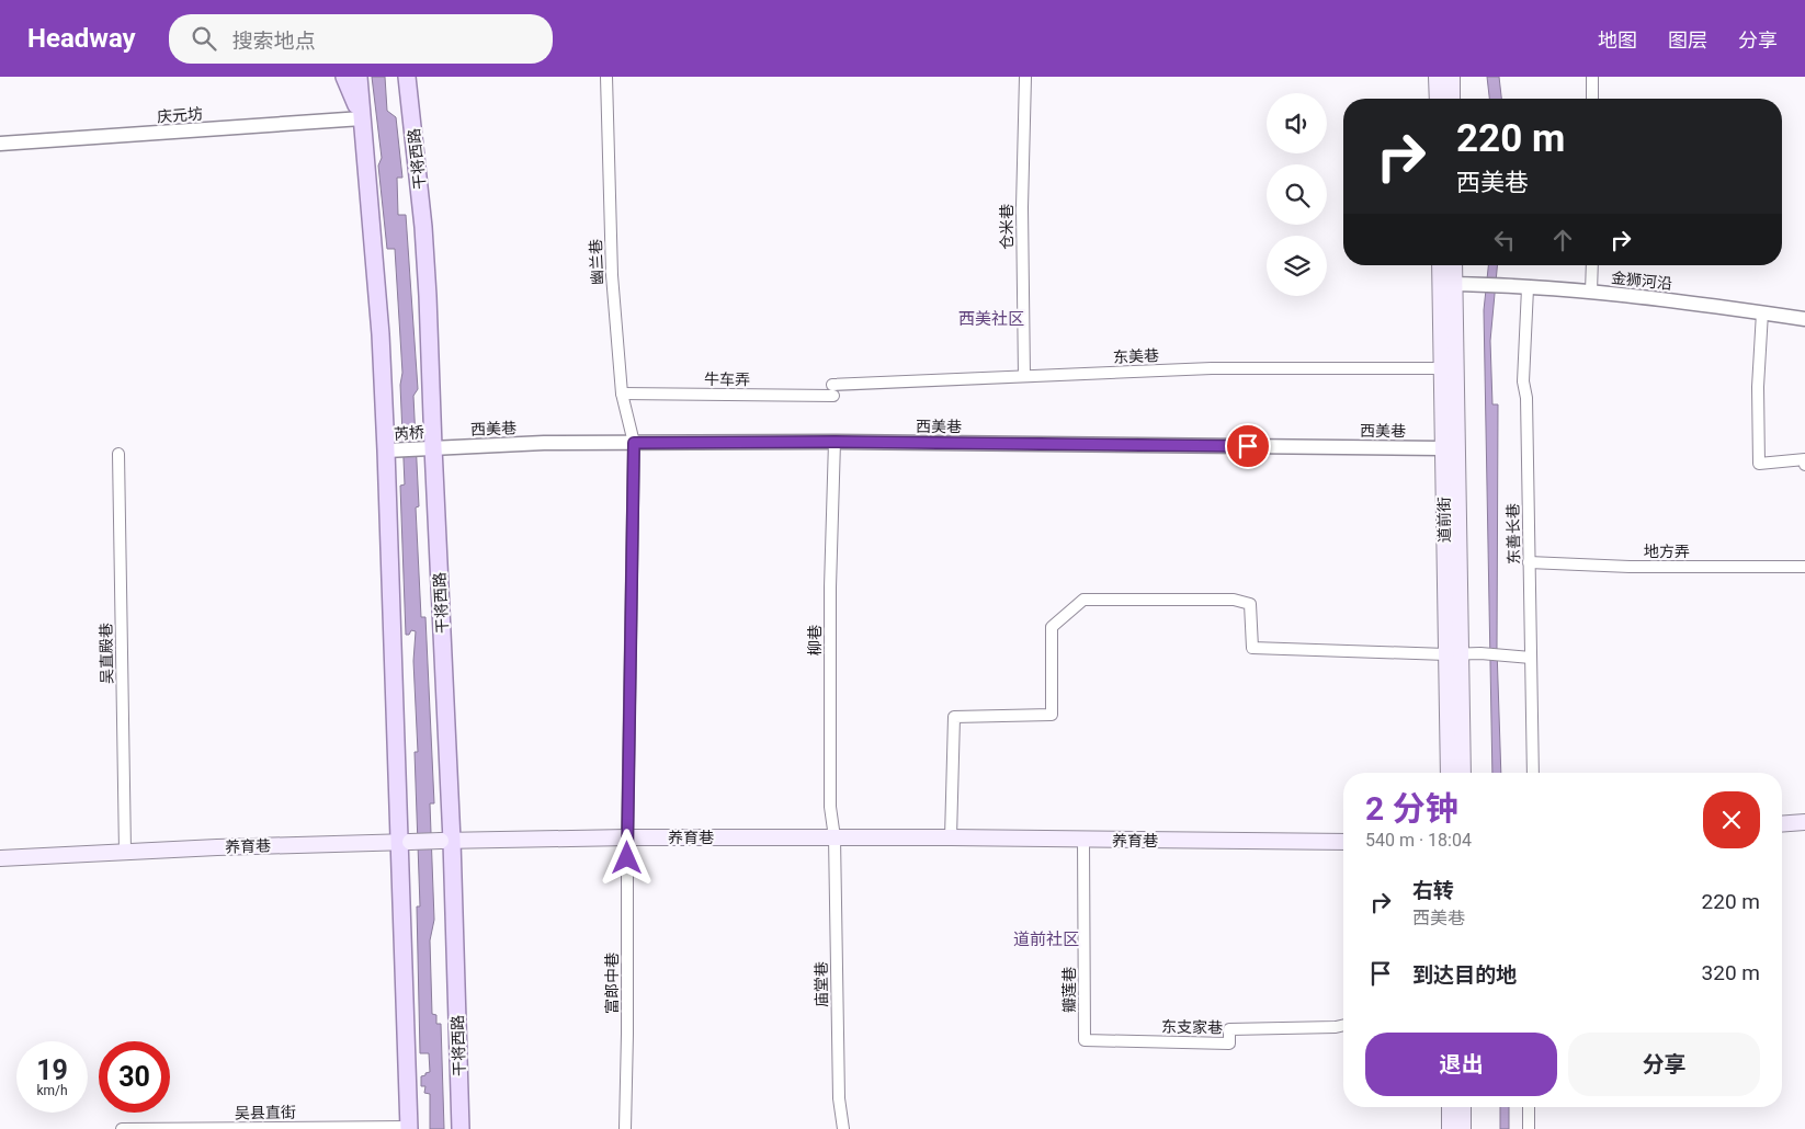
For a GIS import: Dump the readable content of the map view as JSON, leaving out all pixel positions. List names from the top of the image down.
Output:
{
  "streets": {
    "main road": ["干将西路", "道前街", "养育巷"],
    "street": [
      "庆元坊",
      "仓米巷",
      "幽兰巷",
      "金狮河沿",
      "东美巷",
      "牛车弄",
      "西美巷",
      "芮桥",
      "东善长巷",
      "地方弄",
      "柳巷",
      "吴直殿巷",
      "富郎中巷",
      "庙堂巷",
      "瓣莲巷",
      "东支家巷",
      "吴县直街"
    ]
  },
  "crossings": [
    ["干将西路", "西美巷"],
    ["干将西路", "芮桥"],
    ["干将西路", "养育巷"],
    ["仓米巷", "东美巷"],
    ["幽兰巷", "牛车弄"],
    ["幽兰巷", "西美巷"],
    ["幽兰巷", "富郎中巷"],
    ["金狮河沿", "道前街"],
    ["金狮河沿", "东善长巷"],
    ["东美巷", "牛车弄"],
    ["东美巷", "道前街"],
    ["西美巷", "芮桥"],
    ["西美巷", "道前街"],
    ["西美巷", "柳巷"],
    ["西美巷", "富郎中巷"],
    ["东善长巷", "地方弄"],
    ["柳巷", "养育巷"],
    ["柳巷", "庙堂巷"],
    ["吴直殿巷", "养育巷"],
    ["养育巷", "富郎中巷"],
    ["养育巷", "庙堂巷"],
    ["养育巷", "瓣莲巷"],
    ["瓣莲巷", "东支家巷"]
  ],
  "districts": ["西美社区", "道前社区"],
  "page": {
    "header": "Headway",
    "search": "搜索地点",
    "nav": ["地图", "图层", "分享"],
    "turn": ["220 m", "西美巷"],
    "heading": ["2 分钟", "540 m · 18:04"],
    "list": [
      {
        "name": "右转",
        "note": "西美巷",
        "value": "220 m"
      },
      {
        "name": "到达目的地",
        "value": "320 m"
      }
    ],
    "buttons": ["退出", "分享"],
    "speed": "19 km/h",
    "limit": "30"
  }
}
